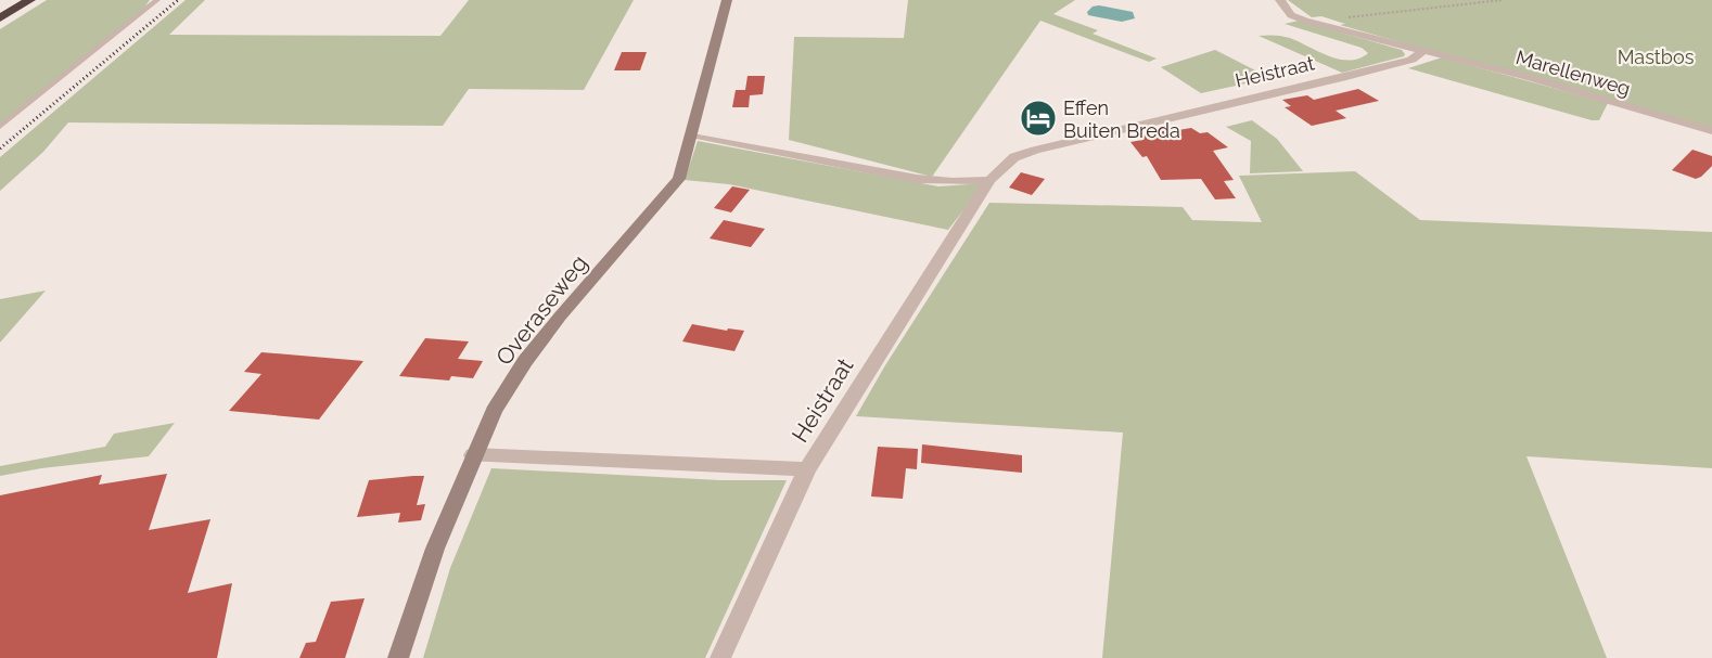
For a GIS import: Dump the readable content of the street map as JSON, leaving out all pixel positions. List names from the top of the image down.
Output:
{
  "streets": {
    "street": ["Heistraat", "Marellenweg", "Overaseweg"]
  },
  "crossings": [
    ["Heistraat", "Marellenweg"]
  ],
  "parks": ["Mastbos"],
  "places": {
    "hotel": ["Effen Buiten Breda"]
  }
}
